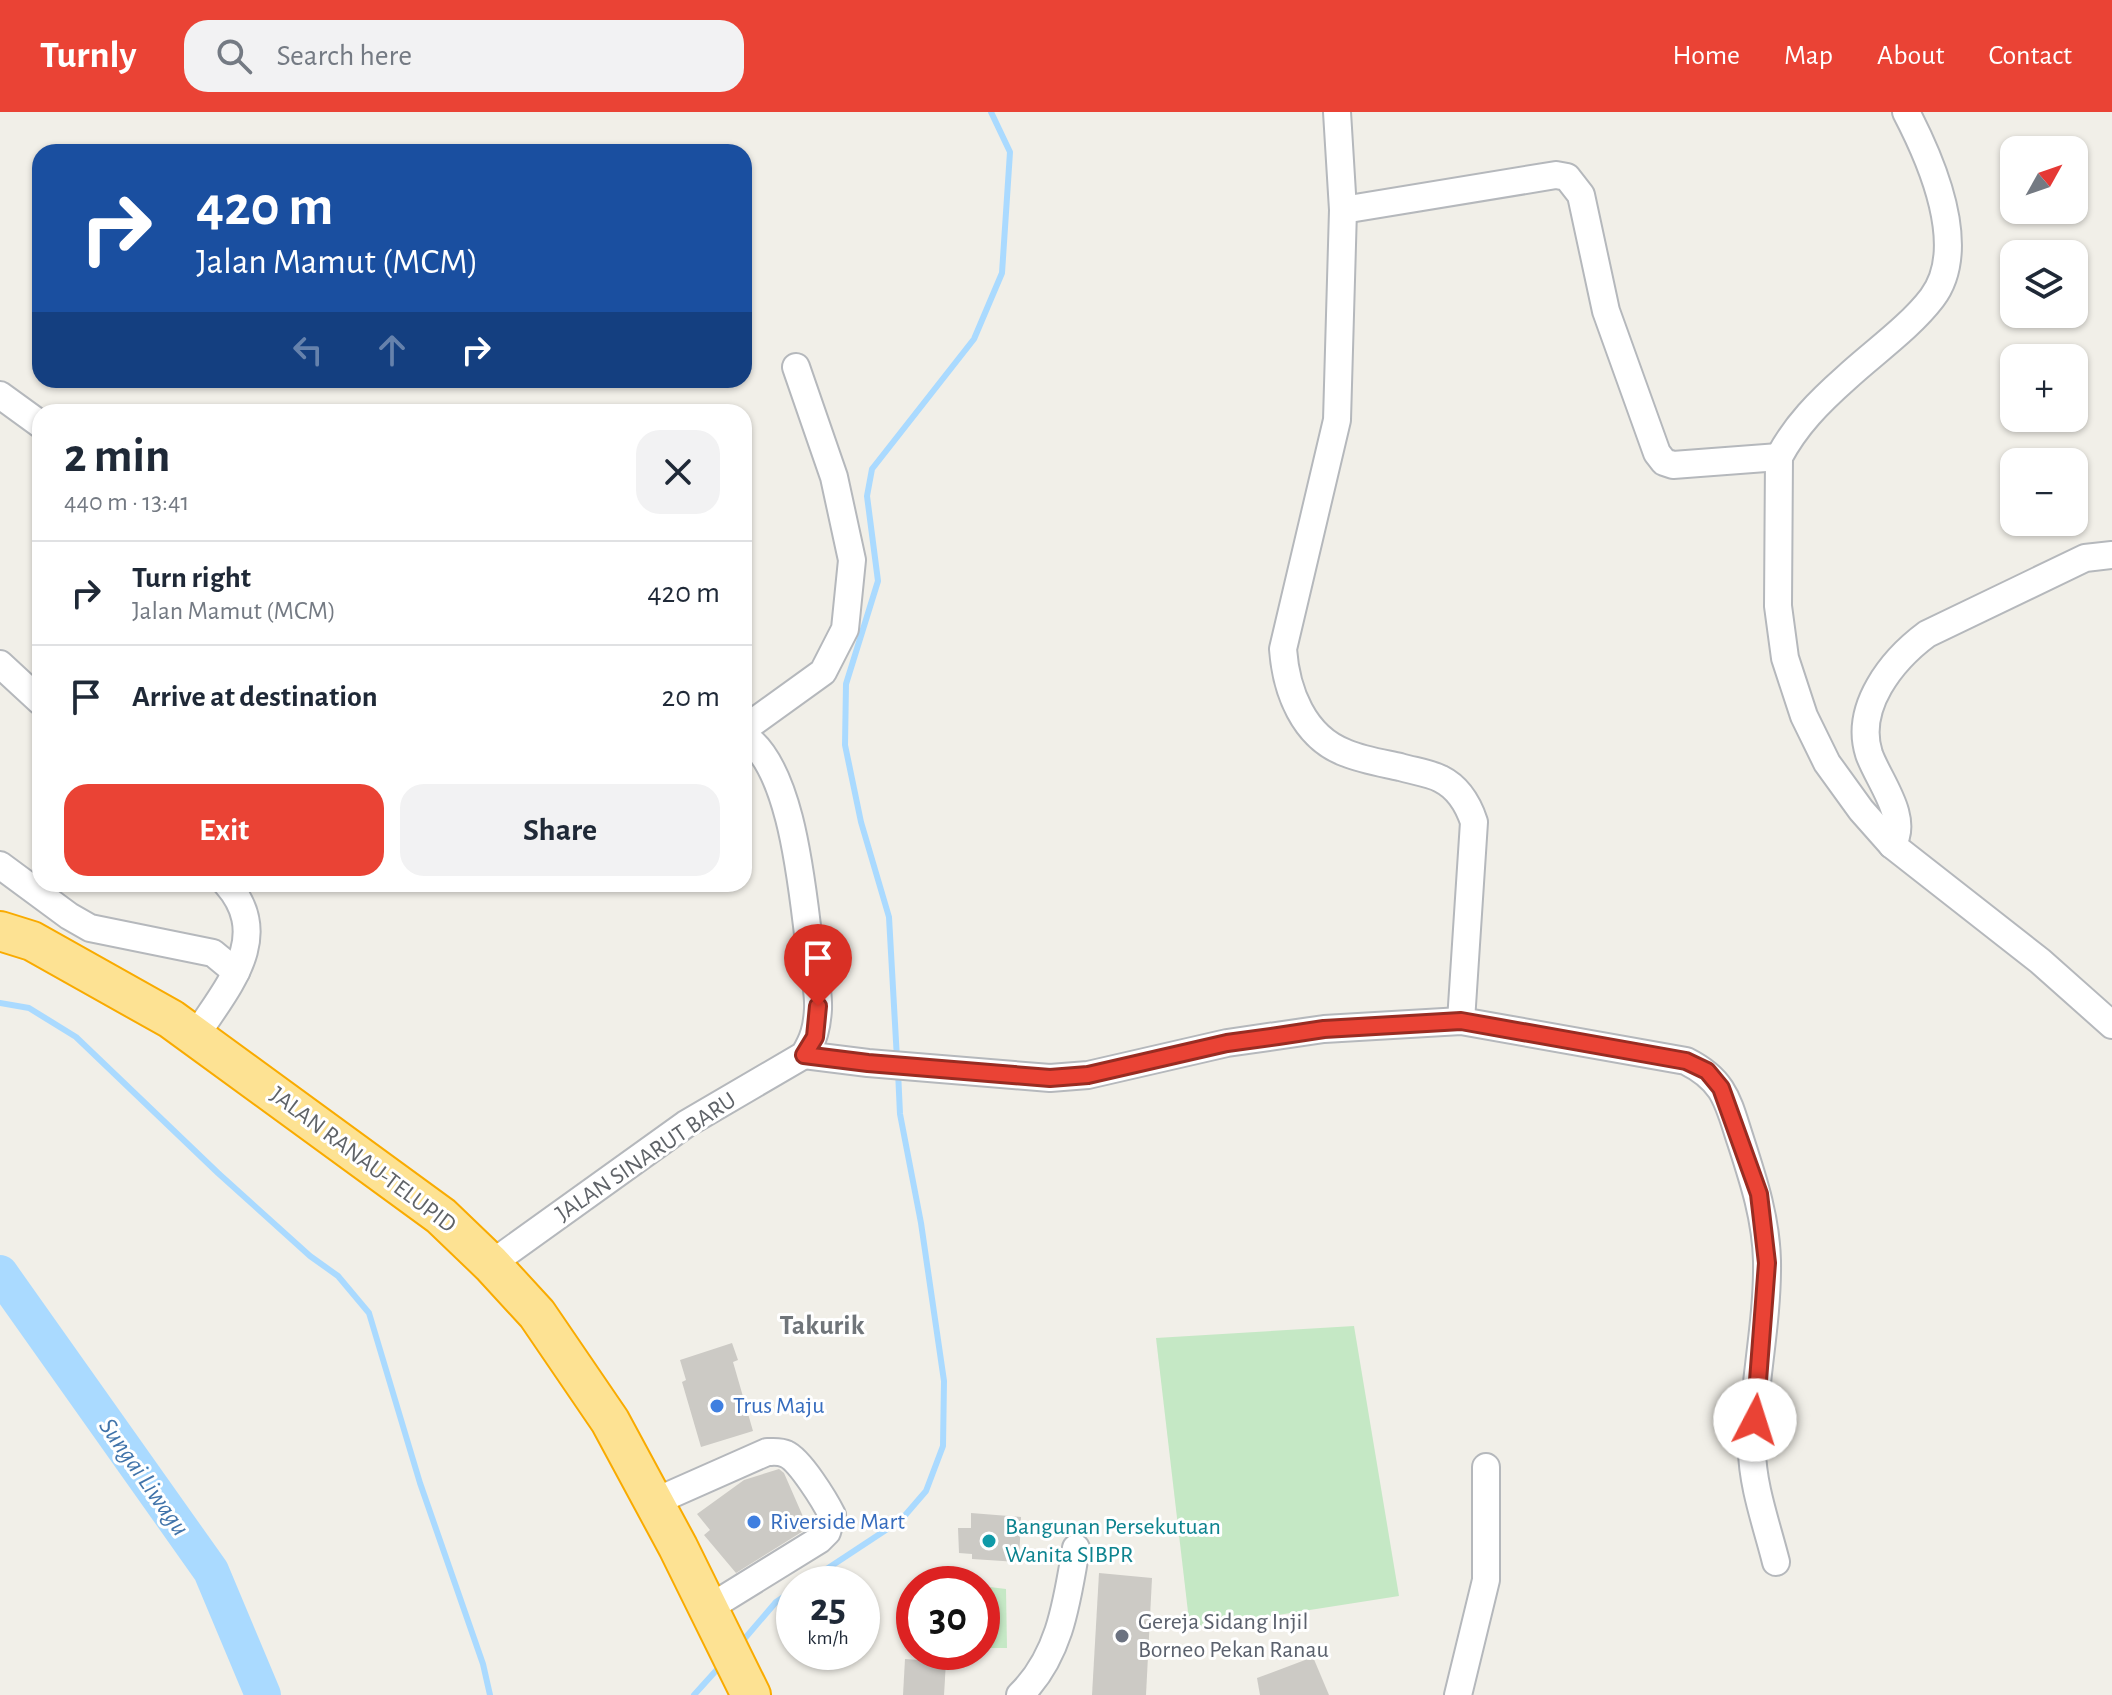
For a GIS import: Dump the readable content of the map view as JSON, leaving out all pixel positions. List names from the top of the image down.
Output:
{
  "streets": {
    "highway": ["JALAN RANAU-TELUPID"],
    "street": ["JALAN SINARUT BARU"]
  },
  "crossings": [
    ["JALAN SINARUT BARU", "JALAN RANAU-TELUPID"]
  ],
  "districts": ["Takurik"],
  "water": ["Sungai Liwagu"],
  "places": [
    "Trus Maju",
    "Riverside Mart",
    "Bangunan Persekutuan Wanita SIBPR",
    "Gereja Sidang Injil Borneo Pekan Ranau"
  ],
  "north": "top right",
  "page": {
    "header": "Turnly",
    "search": "Search here",
    "nav": [
      "Home",
      "Map",
      "About",
      "Contact"
    ],
    "map_buttons": ["+", "−"],
    "turn": ["420 m", "Jalan Mamut (MCM)"],
    "heading": ["2 min", "440 m · 13:41"],
    "list": [
      {
        "name": "Turn right",
        "note": "Jalan Mamut (MCM)",
        "value": "420 m"
      },
      {
        "name": "Arrive at destination",
        "value": "20 m"
      }
    ],
    "buttons": ["Exit", "Share"],
    "speed": "25 km/h",
    "limit": "30"
  }
}
